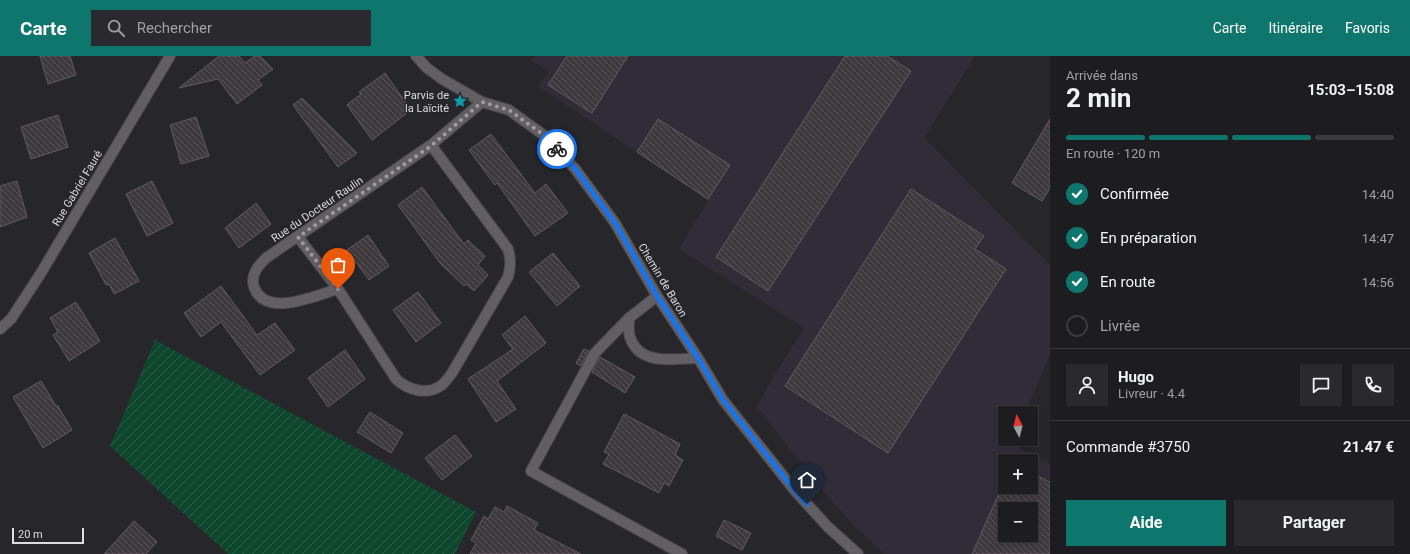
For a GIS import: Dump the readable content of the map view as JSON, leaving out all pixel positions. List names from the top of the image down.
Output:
{
  "streets": {
    "street": ["Rue Gabriel Fauré", "Rue du Docteur Raulin", "Chemin de Baron"]
  },
  "crossings": [
    ["Rue du Docteur Raulin", "Chemin de Baron"]
  ],
  "places": {
    "place": ["Parvis de la Laïcité"]
  },
  "scale_bar": "20 m",
  "north": "top",
  "page": {
    "header": "Carte",
    "search": "Rechercher",
    "nav": ["Carte", "Itinéraire", "Favoris"],
    "heading": ["2 min", "Arrivée dans", "15:03–15:08"],
    "panel": [
      "Hugo",
      "Livreur · 4.4",
      "Commande #3750",
      "21.47 €"
    ],
    "bar": "En route · 120 m",
    "list": [
      ["Confirmée", "14:40"],
      ["En préparation", "14:47"],
      ["En route", "14:56"],
      "Livrée"
    ],
    "map_buttons": ["+", "−"],
    "buttons": ["Aide", "Partager"],
    "scale": "20 m"
  }
}
